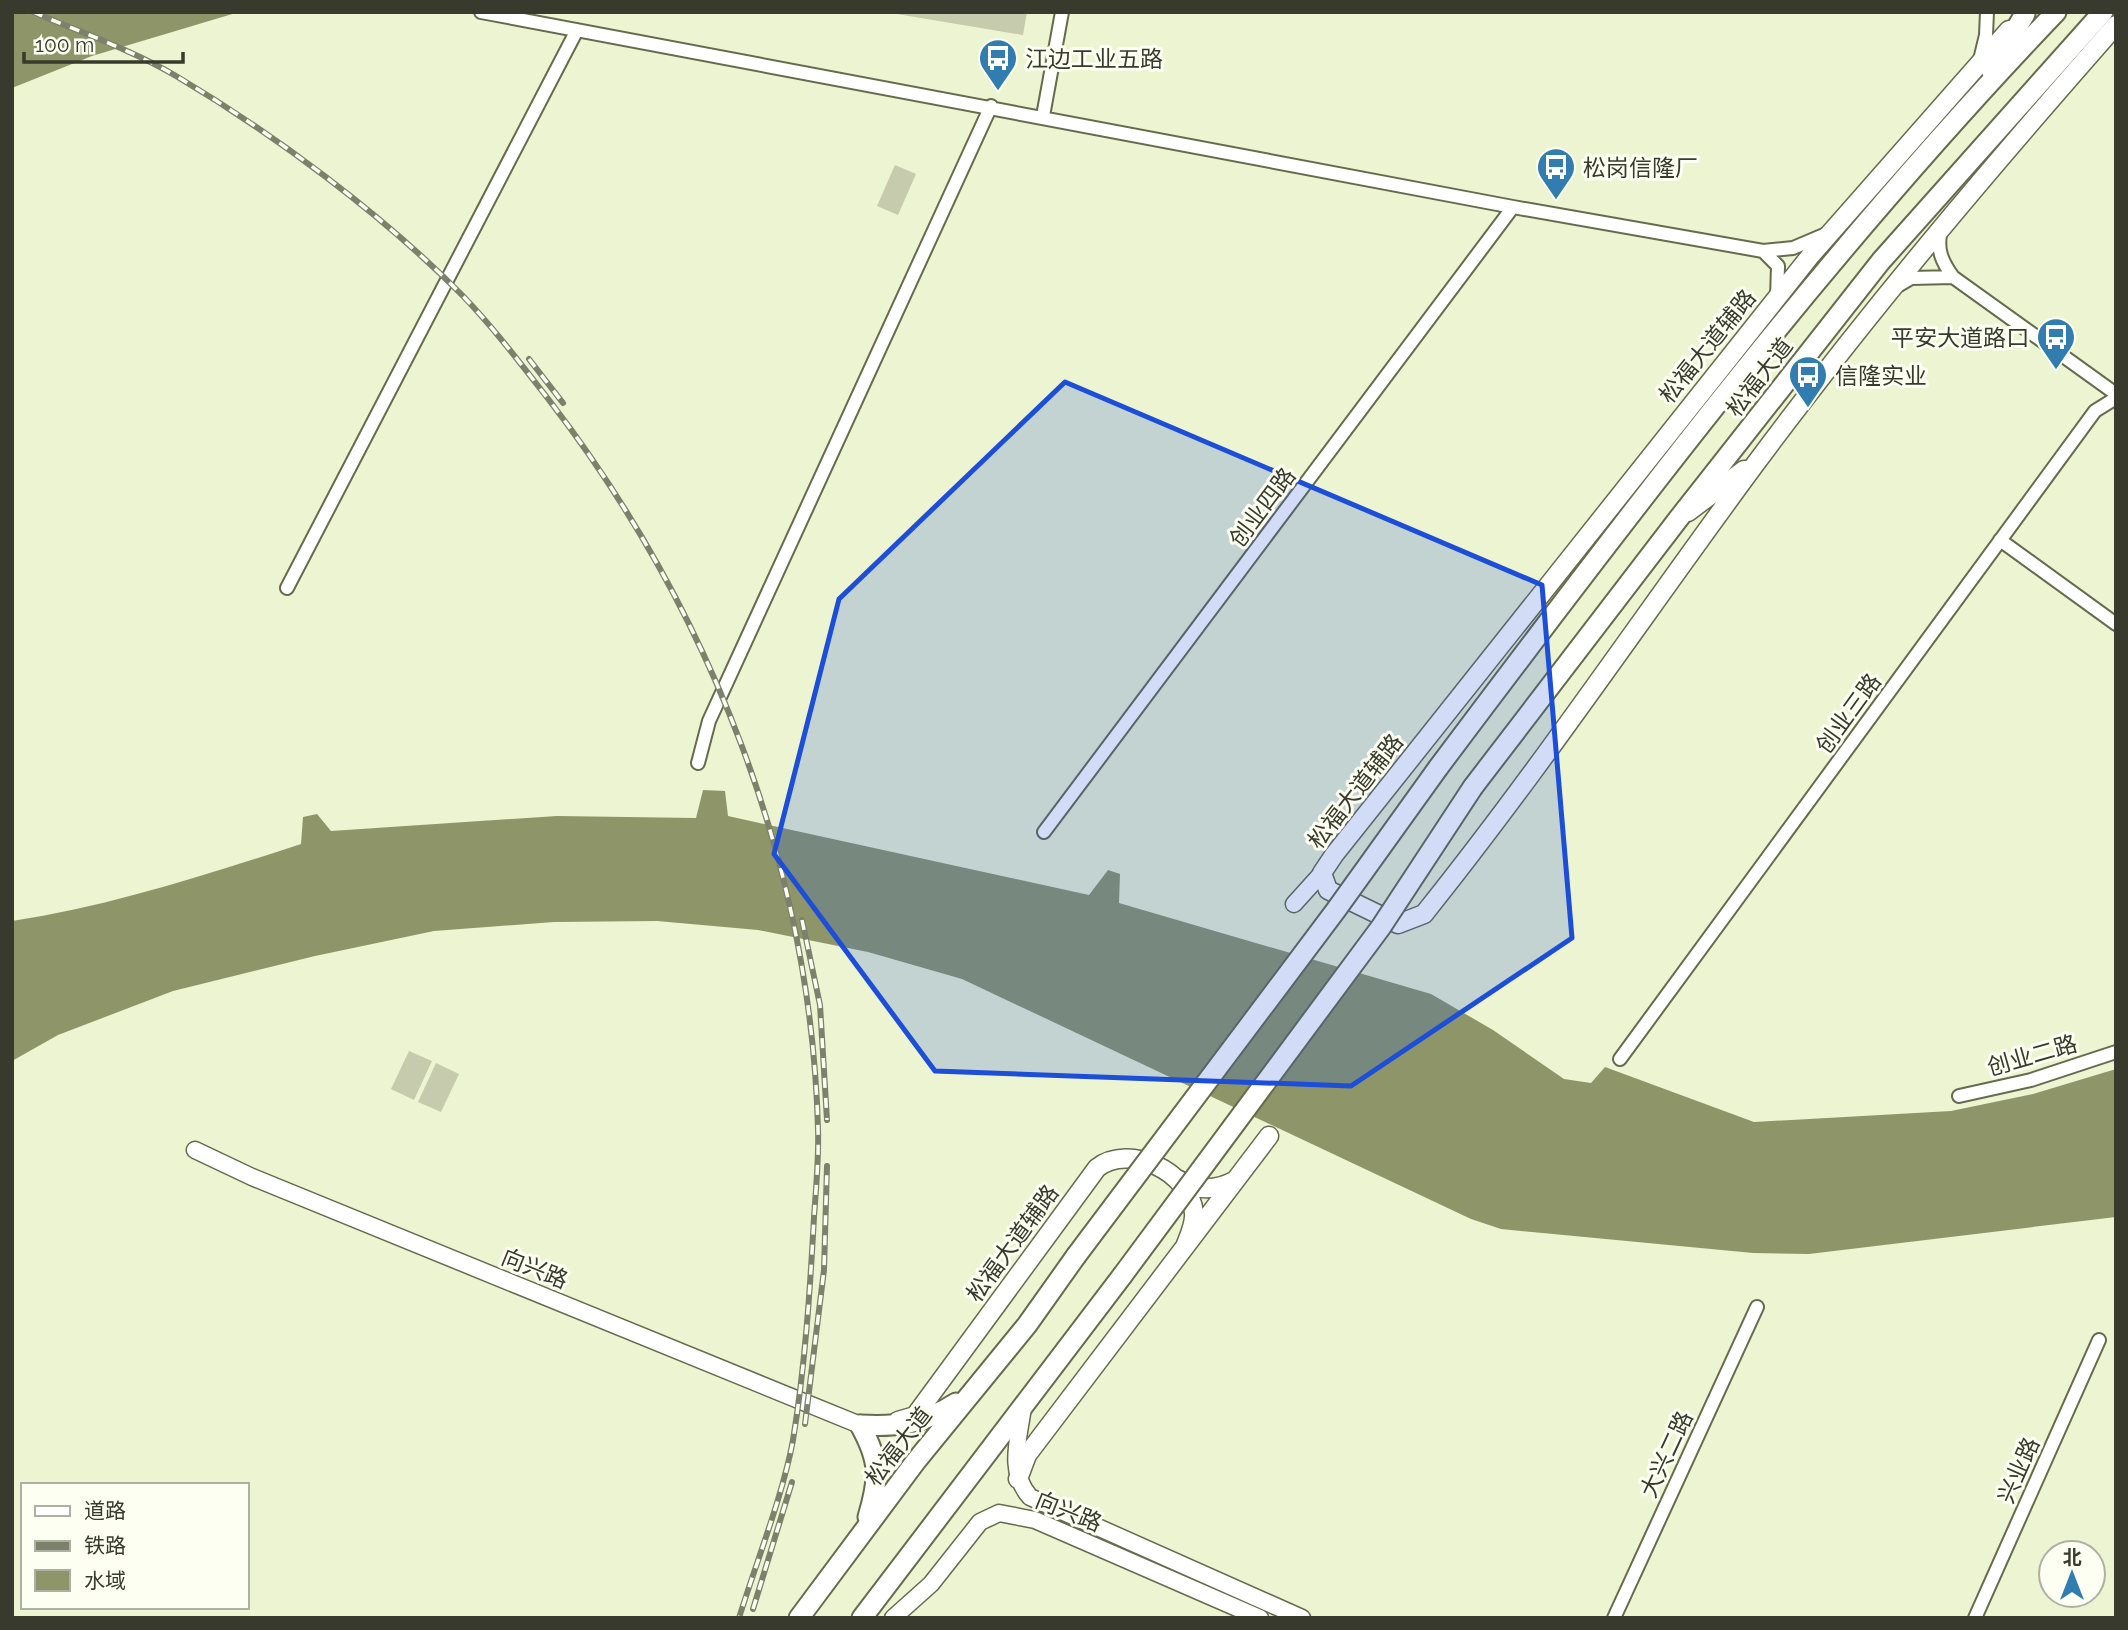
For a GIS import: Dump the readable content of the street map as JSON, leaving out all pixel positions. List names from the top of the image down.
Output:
{
  "streets": {
    "main road": ["松福大道辅路", "松福大道"],
    "street": [
      "创业四路",
      "创业三路",
      "创业二路",
      "向兴路",
      "大兴二路",
      "兴业路"
    ]
  },
  "crossings": [
    ["松福大道辅路", "松福大道"],
    ["松福大道辅路", "向兴路"],
    ["松福大道", "向兴路"]
  ],
  "places": {
    "bus stop": [
      "江边工业五路",
      "松岗信隆厂",
      "平安大道路口",
      "信隆实业"
    ]
  },
  "legend": ["道路", "铁路", "水域"],
  "scale_bar": "100 m",
  "north": "top"
}
